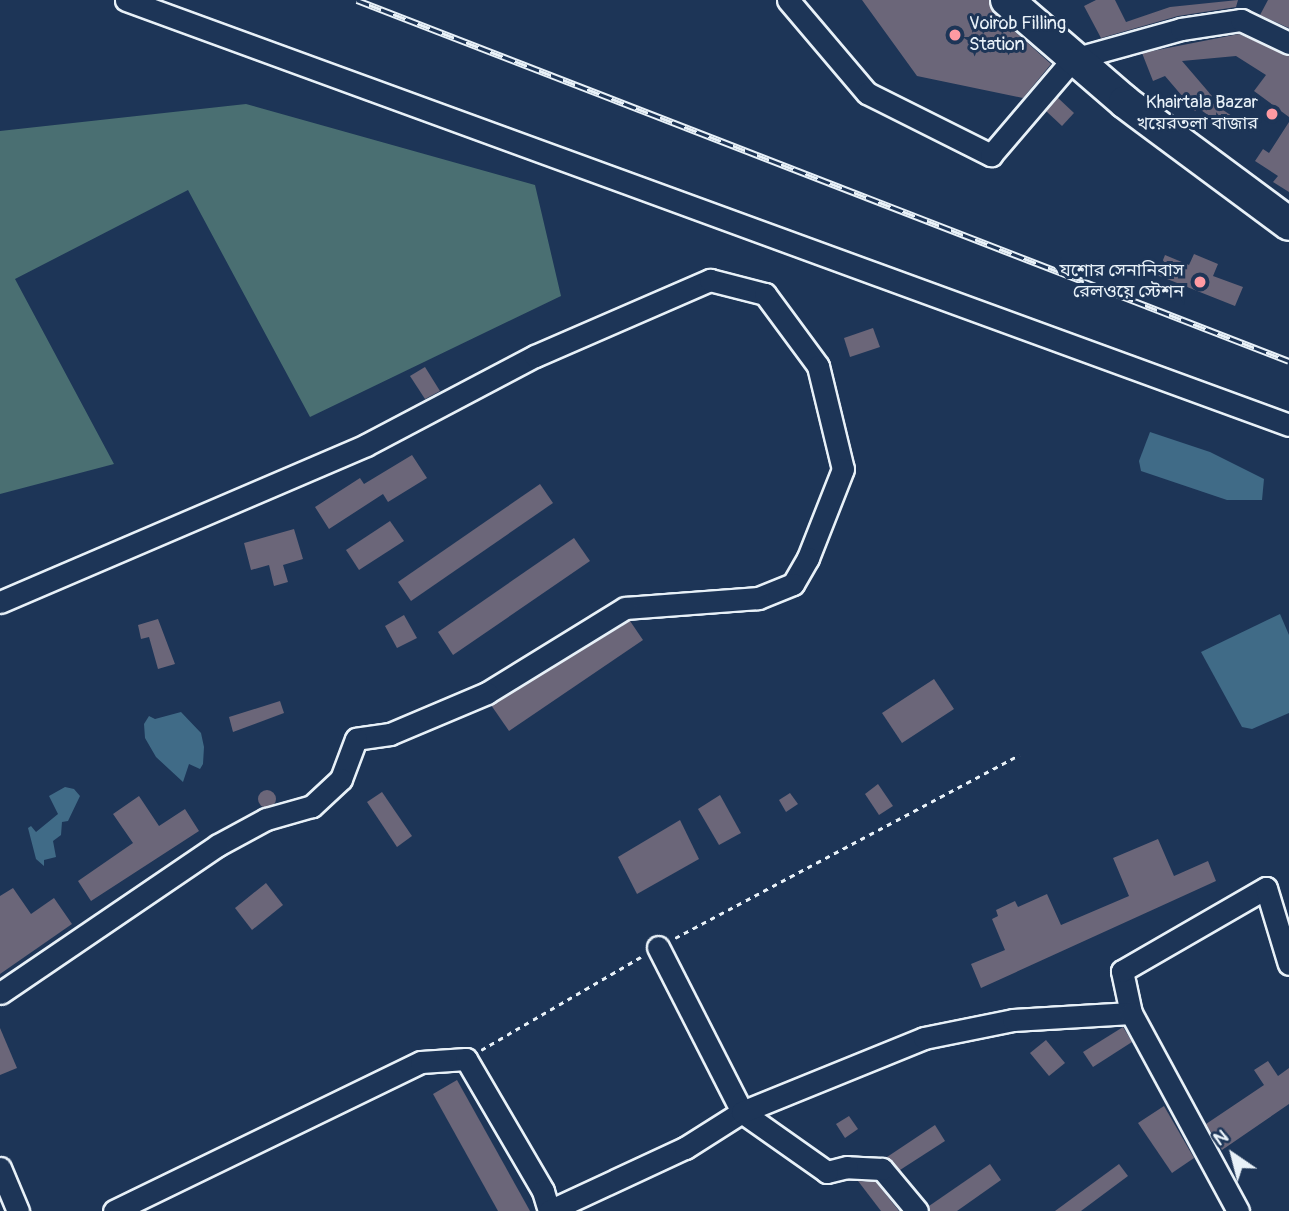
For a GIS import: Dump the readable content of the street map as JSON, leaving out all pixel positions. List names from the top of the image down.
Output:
{
  "places": ["Voirob Filling Station", "Khairtala Bazar খয়েরতলা বাজার", "যশোর সেনানিবাস রেলওয়ে স্টেশন"],
  "north": "top left"
}
